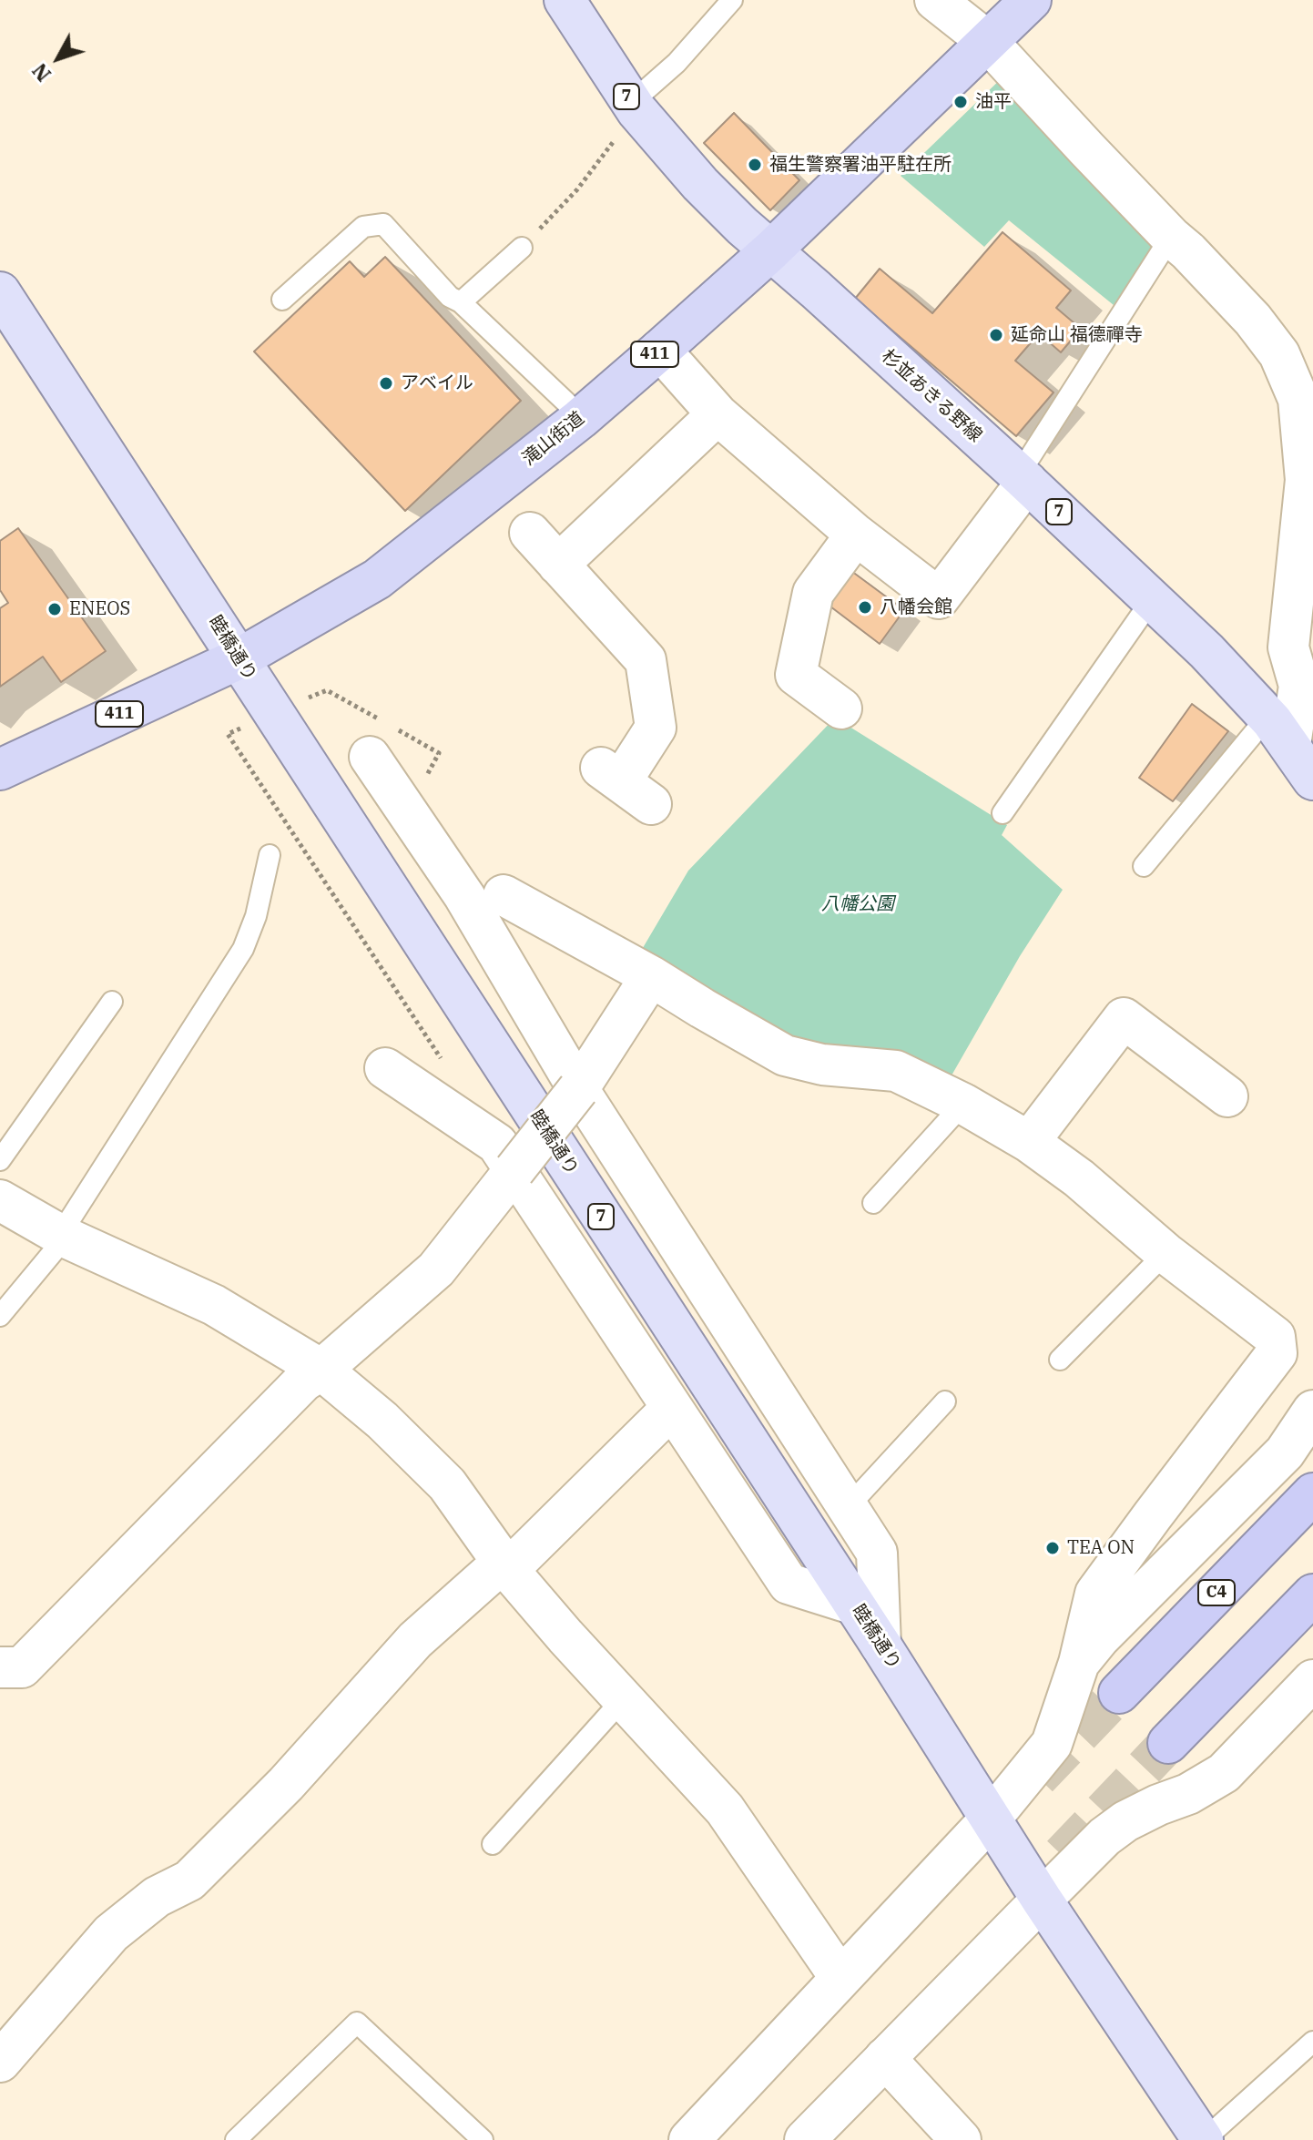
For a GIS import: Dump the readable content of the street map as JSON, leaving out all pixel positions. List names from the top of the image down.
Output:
{
  "streets": {
    "highway": ["411", "滝山街道", "C4"],
    "main road": ["7", "杉並あきる野線", "睦橋通り"]
  },
  "crossings": [
    ["杉並あきる野線", "滝山街道"],
    ["滝山街道", "睦橋通り"]
  ],
  "parks": ["八幡公園"],
  "places": [
    "油平",
    "福生警察署油平駐在所",
    "延命山 福德禪寺",
    "アベイル",
    "八幡会館",
    "ENEOS",
    "TEA ON"
  ],
  "north": "bottom left"
}
